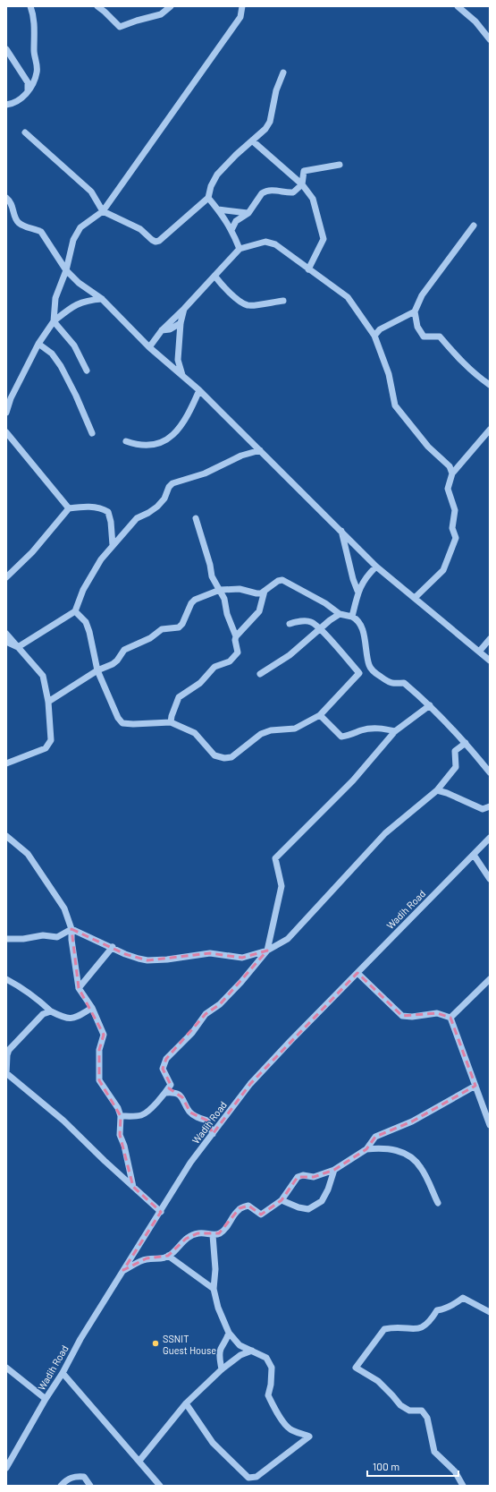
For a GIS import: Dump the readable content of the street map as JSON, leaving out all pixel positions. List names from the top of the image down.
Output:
{
  "streets": {
    "street": ["Wadih Road"]
  },
  "places": ["SSNIT Guest House"],
  "scale_bar": "100 m"
}
